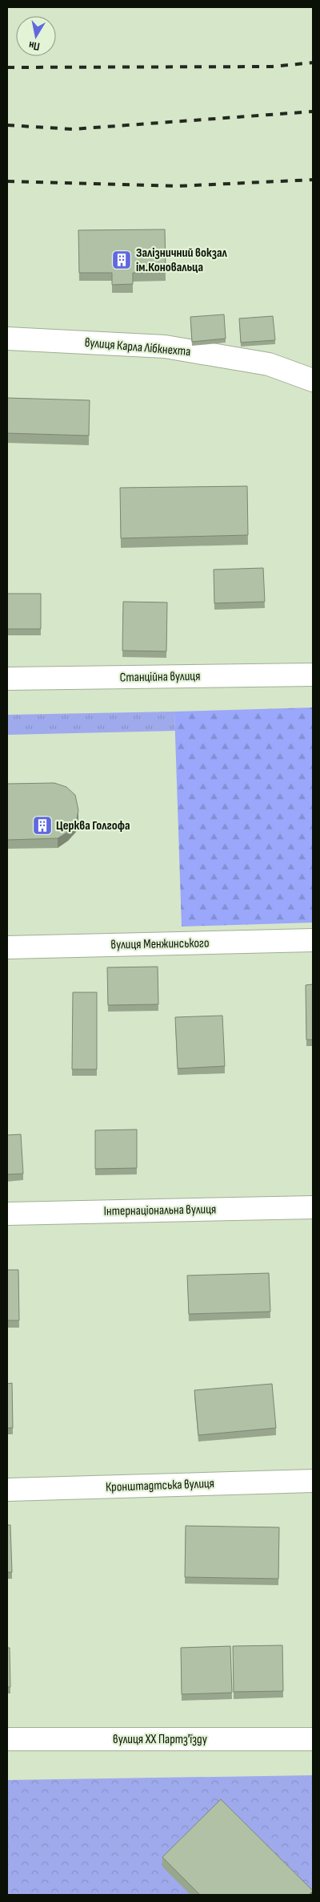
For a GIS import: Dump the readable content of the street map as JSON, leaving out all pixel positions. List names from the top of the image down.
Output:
{
  "streets": {
    "street": [
      "вулиця Карла Лібкнехта",
      "Станційна вулиця",
      "вулиця Менжинського",
      "Інтернаціональна вулиця",
      "Кронштадтська вулиця",
      "вулиця XX Партз'їзду"
    ]
  },
  "places": {
    "building": ["Залізничний вокзал ім.Коновальца", "Церква Голгофа"]
  },
  "north": "bottom"
}
